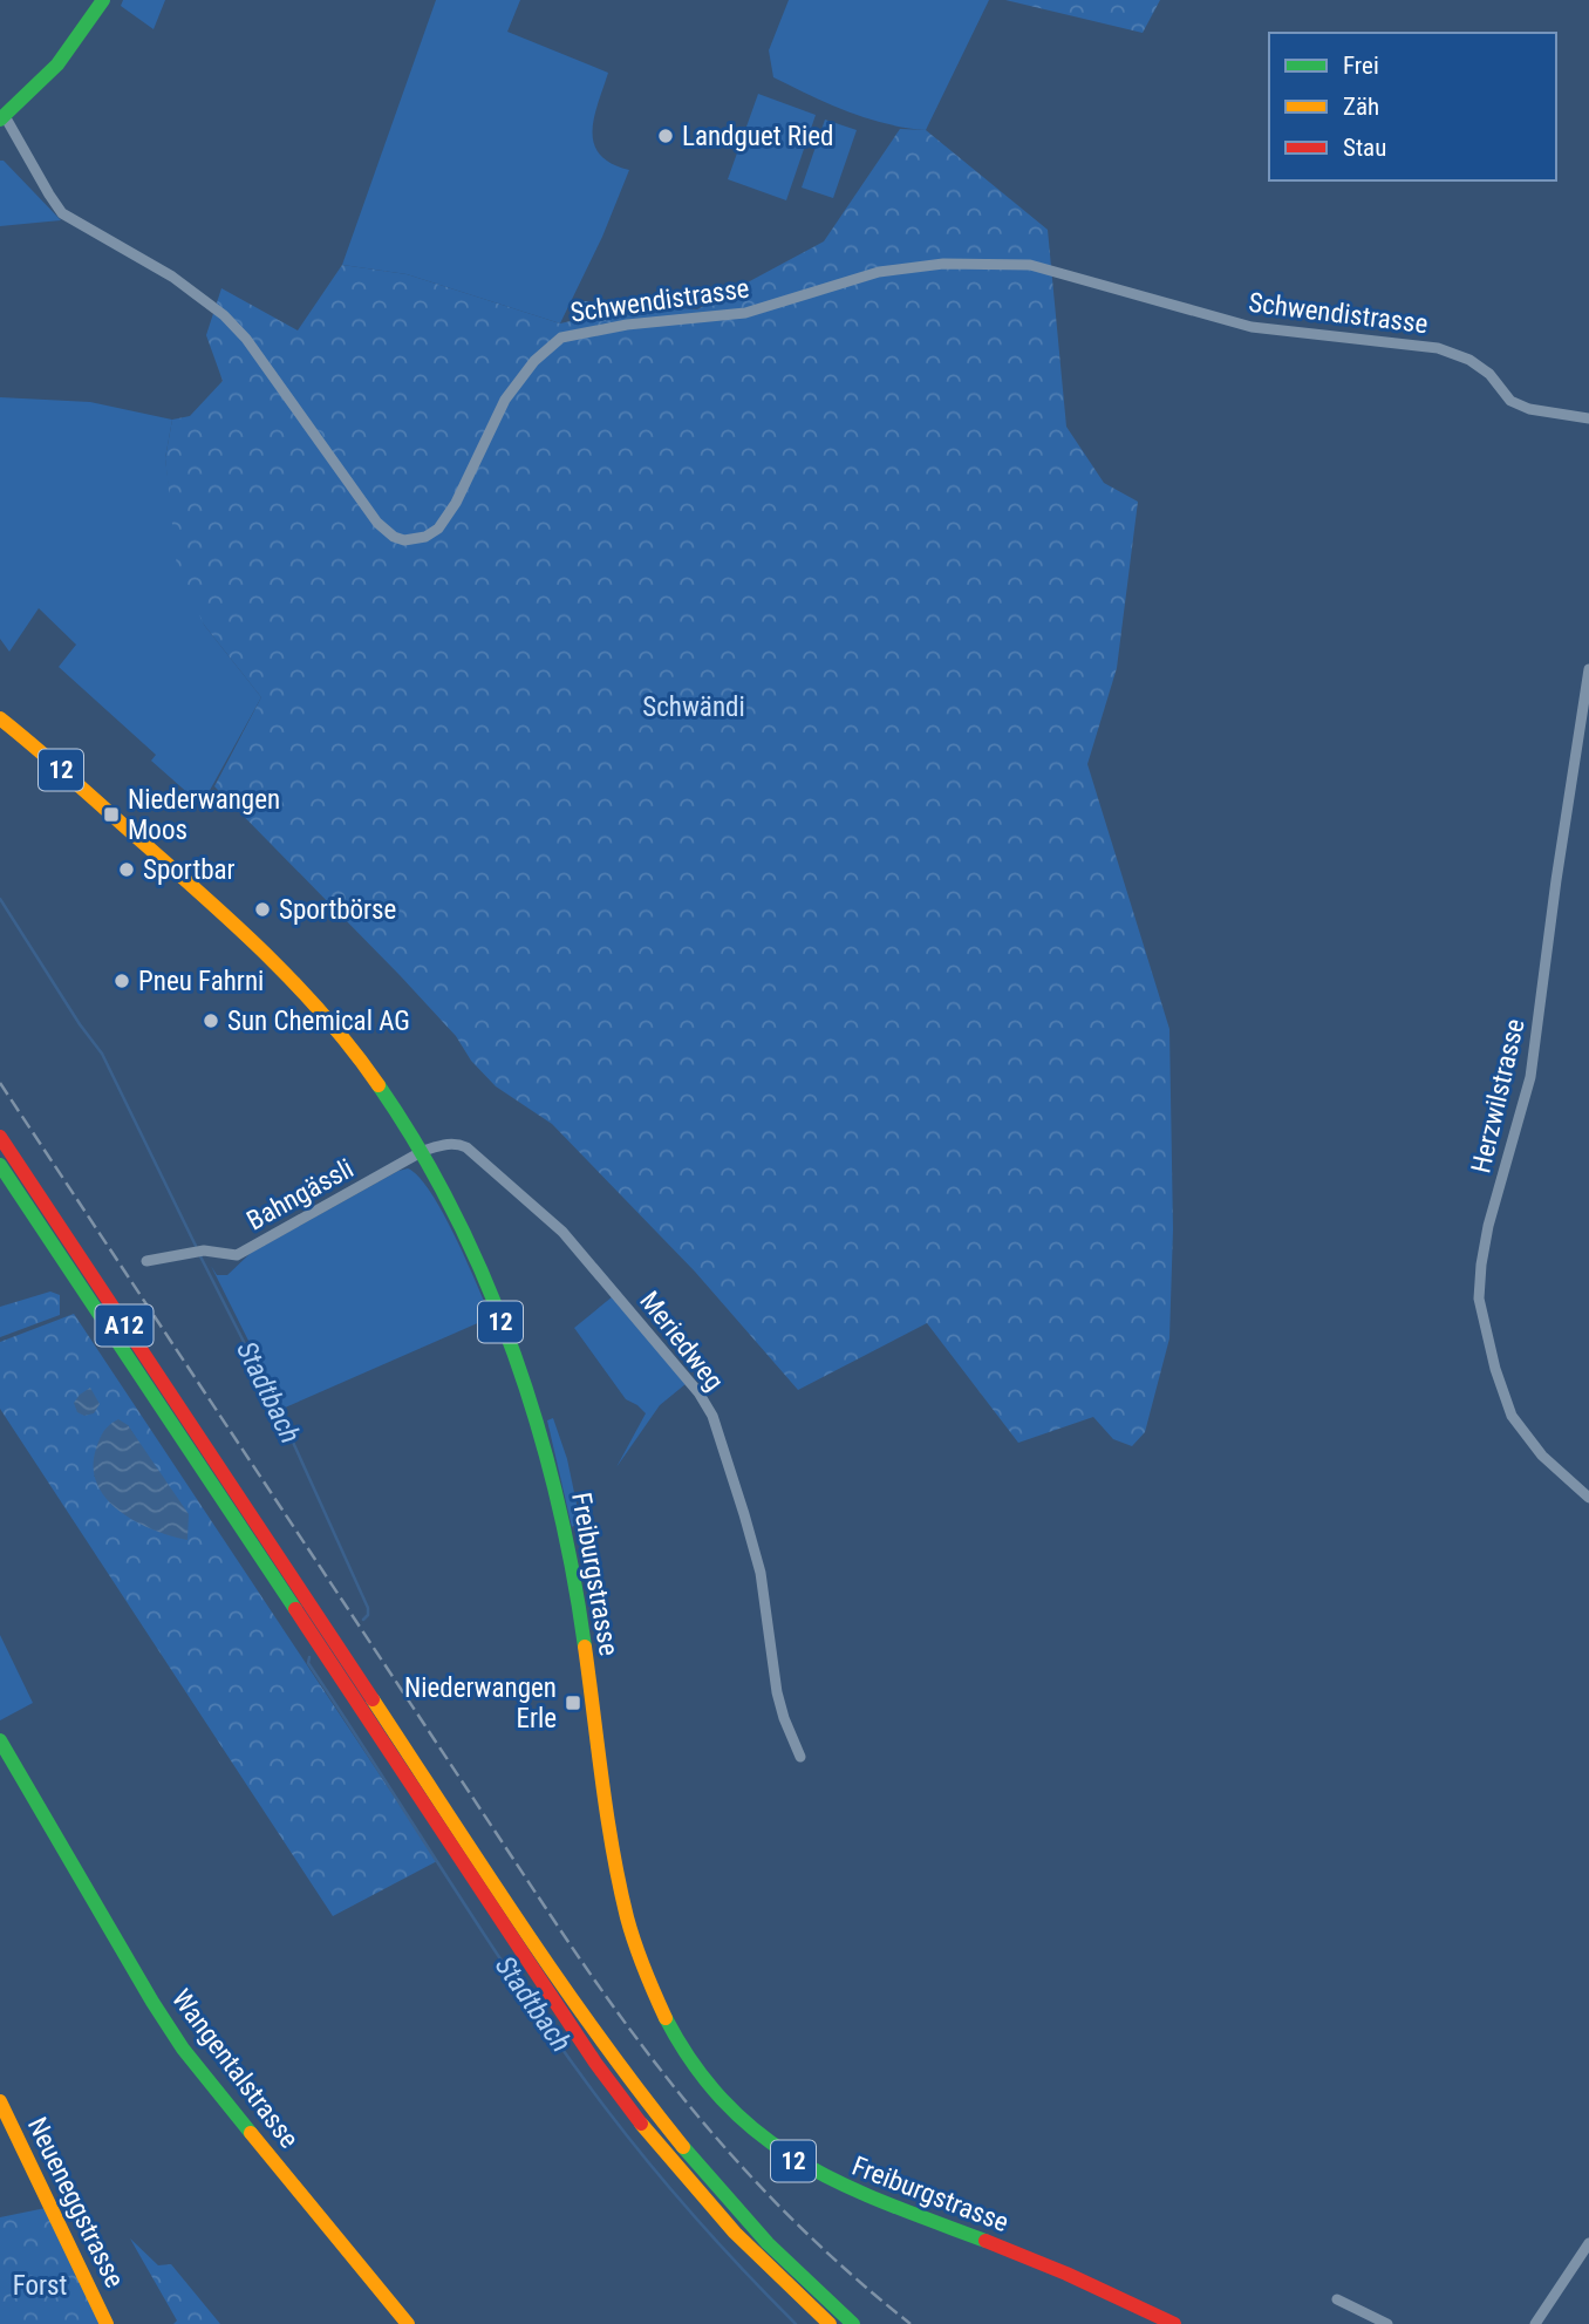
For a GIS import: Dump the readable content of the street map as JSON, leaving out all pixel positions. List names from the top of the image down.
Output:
{
  "streets": {
    "main road": [
      "12",
      "A12",
      "Freiburgstrasse",
      "Wangentalstrasse",
      "Neueneggstrasse"
    ],
    "street": [
      "Schwendistrasse",
      "Herzwilstrasse",
      "Bahngässli",
      "Meriedweg"
    ]
  },
  "crossings": [
    ["Bahngässli", "Meriedweg"],
    ["Bahngässli", "Freiburgstrasse"],
    ["Meriedweg", "Freiburgstrasse"]
  ],
  "water": ["Stadtbach"],
  "parks": ["Schwändi", "Forst"],
  "places": {
    "other": [
      "Landguet Ried",
      "Sportbar",
      "Sportbörse",
      "Pneu Fahrni",
      "Sun Chemical AG"
    ],
    "transit": ["Niederwangen Moos", "Niederwangen Erle"]
  },
  "legend": ["Frei", "Zäh", "Stau"]
}
